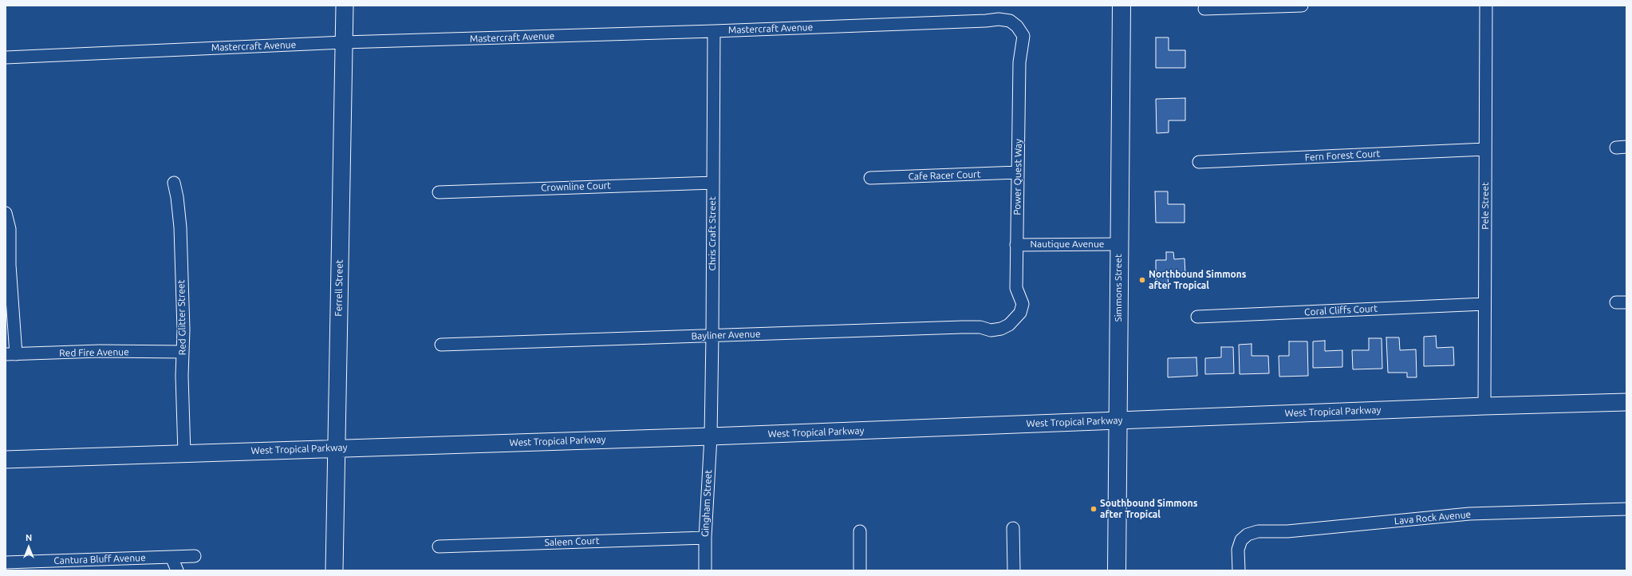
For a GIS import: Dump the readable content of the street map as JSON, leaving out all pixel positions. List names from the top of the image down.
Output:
{
  "streets": {
    "main road": ["Ferrell Street", "Simmons Street", "West Tropical Parkway"],
    "street": [
      "Mastercraft Avenue",
      "Fern Forest Court",
      "Cafe Racer Court",
      "Power Quest Way",
      "Crownline Court",
      "Pele Street",
      "Chris Craft Street",
      "Nautique Avenue",
      "Coral Cliffs Court",
      "Red Glitter Street",
      "Bayliner Avenue",
      "Red Fire Avenue",
      "Gingham Street",
      "Lava Rock Avenue",
      "Saleen Court",
      "Cantura Bluff Avenue"
    ]
  },
  "crossings": [
    ["Mastercraft Avenue", "Power Quest Way"],
    ["Mastercraft Avenue", "Chris Craft Street"],
    ["Mastercraft Avenue", "Ferrell Street"],
    ["Fern Forest Court", "Pele Street"],
    ["Cafe Racer Court", "Power Quest Way"],
    ["Power Quest Way", "Nautique Avenue"],
    ["Power Quest Way", "Bayliner Avenue"],
    ["Crownline Court", "Chris Craft Street"],
    ["Pele Street", "Coral Cliffs Court"],
    ["Pele Street", "West Tropical Parkway"],
    ["Chris Craft Street", "Bayliner Avenue"],
    ["Chris Craft Street", "West Tropical Parkway"],
    ["Chris Craft Street", "Gingham Street"],
    ["Nautique Avenue", "Simmons Street"],
    ["Ferrell Street", "West Tropical Parkway"],
    ["Simmons Street", "West Tropical Parkway"],
    ["Red Glitter Street", "Red Fire Avenue"],
    ["Red Glitter Street", "West Tropical Parkway"],
    ["West Tropical Parkway", "Gingham Street"],
    ["Gingham Street", "Saleen Court"]
  ],
  "places": ["Northbound Simmons after Tropical", "Southbound Simmons after Tropical"],
  "north": "top"
}
